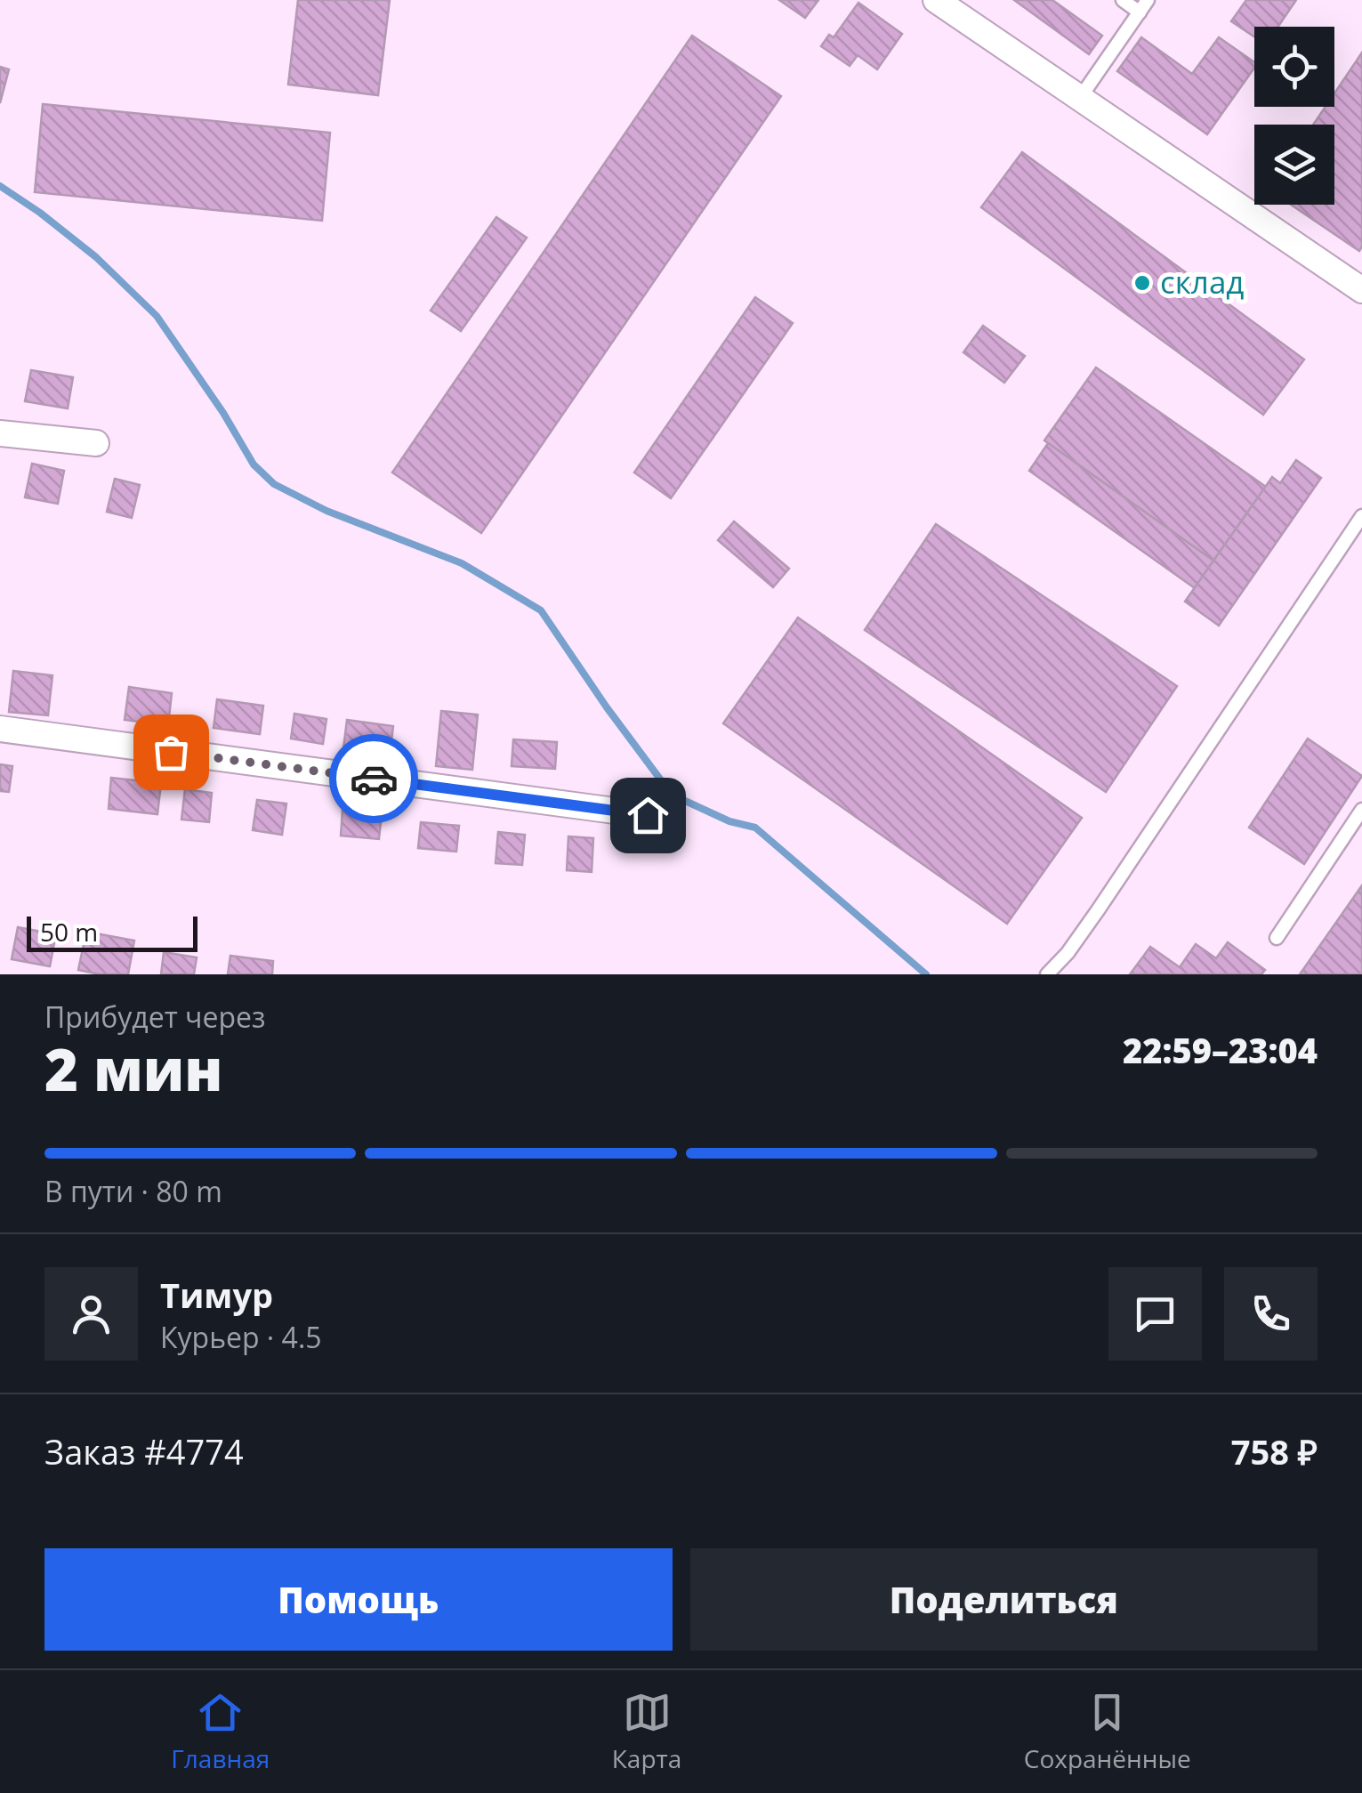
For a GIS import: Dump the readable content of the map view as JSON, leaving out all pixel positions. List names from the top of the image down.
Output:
{
  "places": ["склад"],
  "scale_bar": "50 m",
  "page": {
    "scale": "50 m",
    "heading": ["2 мин", "Прибудет через", "22:59–23:04"],
    "panel": [
      "Тимур",
      "Курьер · 4.5",
      "Заказ #4774",
      "758 ₽"
    ],
    "bar": "В пути · 80 m",
    "buttons": ["Помощь", "Поделиться"],
    "tabs": ["Главная", "Карта", "Сохранённые"]
  }
}
